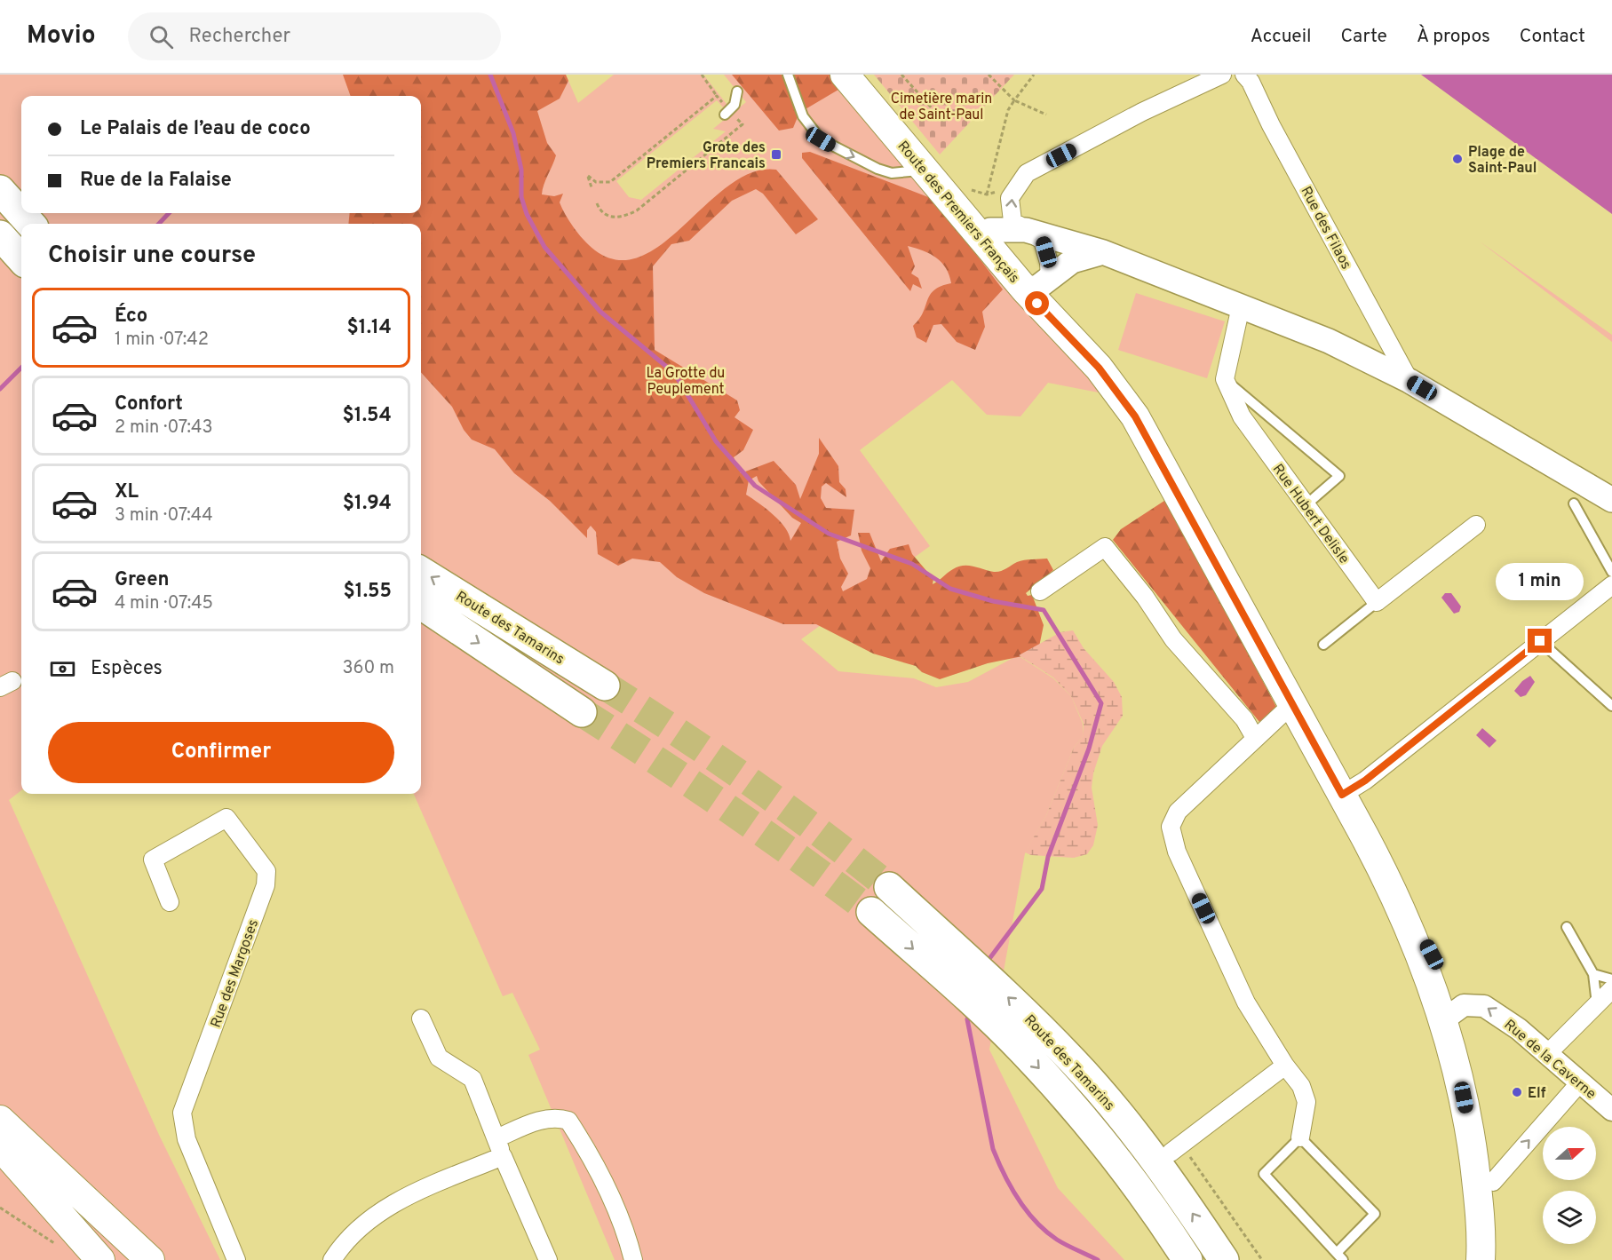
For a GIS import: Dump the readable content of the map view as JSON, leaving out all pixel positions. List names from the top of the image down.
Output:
{
  "streets": {
    "highway": ["Route des Tamarins"],
    "main road": ["Route des Premiers Français"],
    "street": [
      "Rue des Filaos",
      "Rue Hubert Delisle",
      "Rue des Margoses",
      "Rue de la Caverne"
    ]
  },
  "crossings": [
    ["Route des Premiers Français", "Rue de la Caverne"]
  ],
  "one_way": ["Rue de la Caverne"],
  "parks": ["Cimetière marin de Saint-Paul", "La Grotte du Peuplement"],
  "places": {
    "transit": ["Grote des Premiers Francais"],
    "other": ["Plage de Saint-Paul", "Elf"]
  },
  "north": "right",
  "page": {
    "header": "Movio",
    "search": "Rechercher",
    "nav": [
      "Accueil",
      "Carte",
      "À propos",
      "Contact"
    ],
    "banner": ["Le Palais de l’eau de coco", "Rue de la Falaise"],
    "heading": "Choisir une course",
    "list": [
      {
        "name": "Éco",
        "note": "1 min · 07:42",
        "value": "$1.14"
      },
      {
        "name": "Confort",
        "note": "2 min · 07:43",
        "value": "$1.54"
      },
      {
        "name": "XL",
        "note": "3 min · 07:44",
        "value": "$1.94"
      },
      {
        "name": "Green",
        "note": "4 min · 07:45",
        "value": "$1.55"
      }
    ],
    "bubble": "1 min",
    "pay": ["Espèces", "360 m"],
    "buttons": "Confirmer"
  }
}
